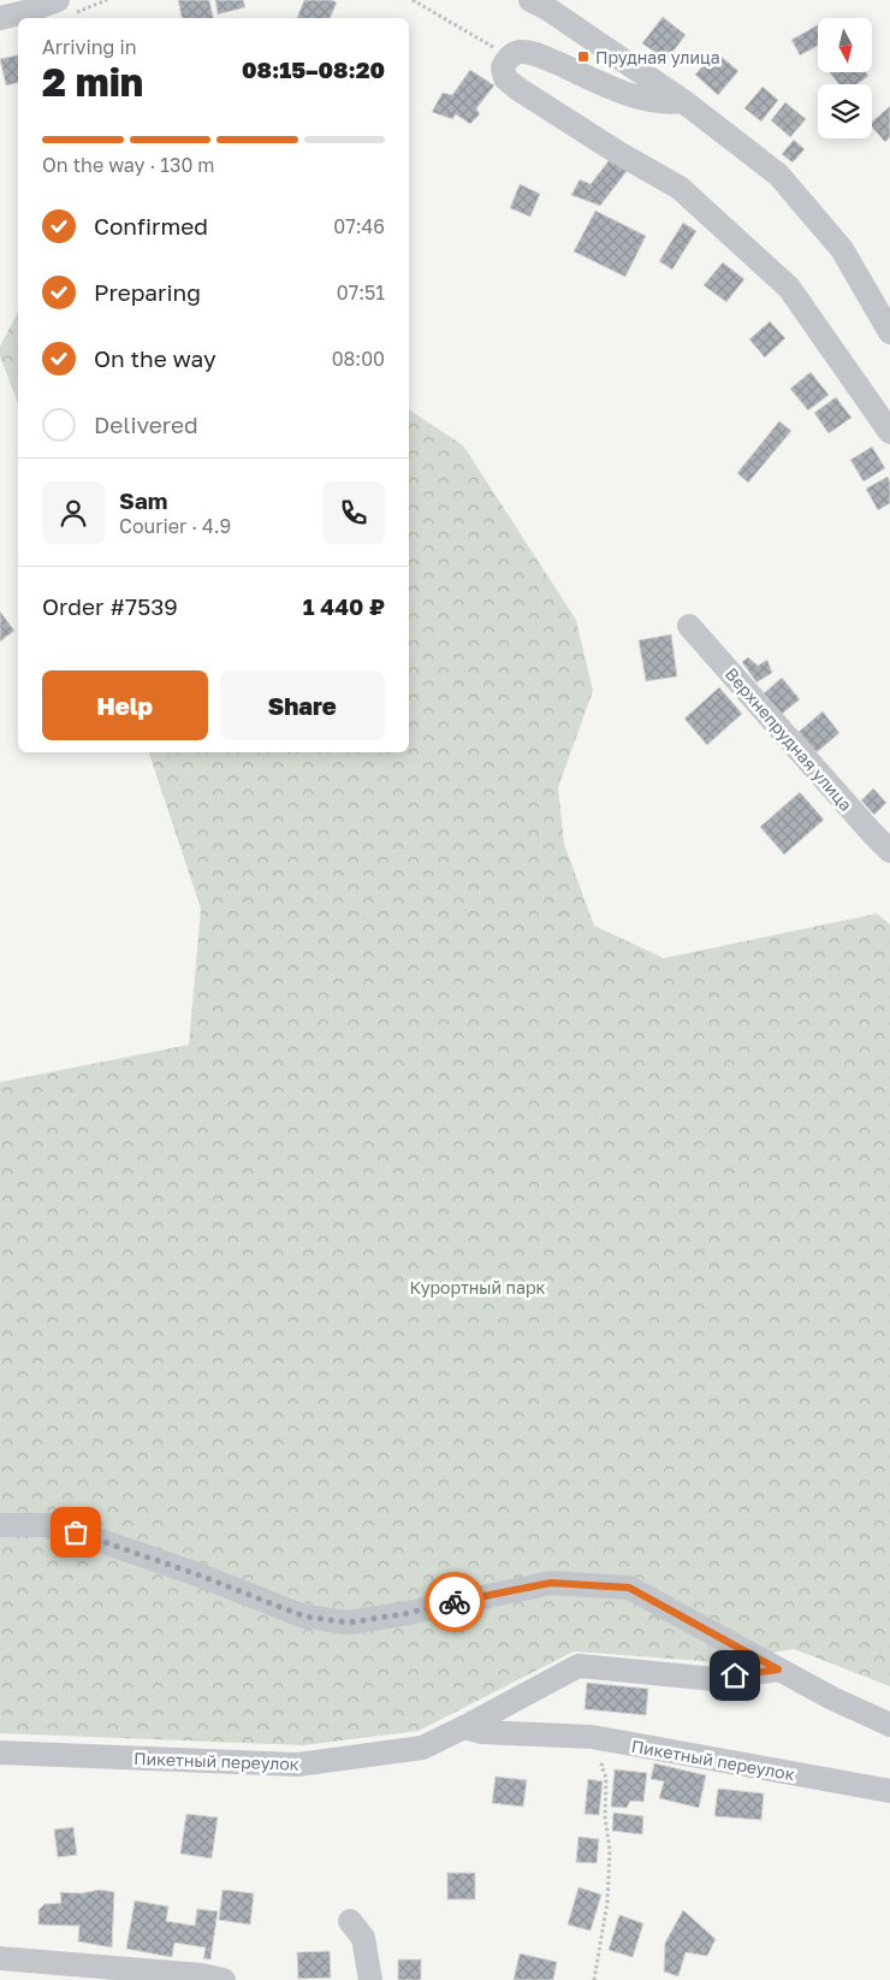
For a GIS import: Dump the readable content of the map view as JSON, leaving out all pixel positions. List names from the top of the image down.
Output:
{
  "streets": {
    "street": ["Верхнепрудная улица", "Пикетный переулок"]
  },
  "parks": ["Курортный парк"],
  "places": {
    "transit": ["Прудная улица"]
  },
  "north": "bottom",
  "page": {
    "heading": ["2 min", "Arriving in", "08:15–08:20"],
    "panel": [
      "Sam",
      "Courier · 4.9",
      "Order #7539",
      "1 440 ₽"
    ],
    "bar": "On the way · 130 m",
    "list": [
      ["Confirmed", "07:46"],
      ["Preparing", "07:51"],
      ["On the way", "08:00"],
      "Delivered"
    ],
    "buttons": ["Help", "Share"]
  }
}
